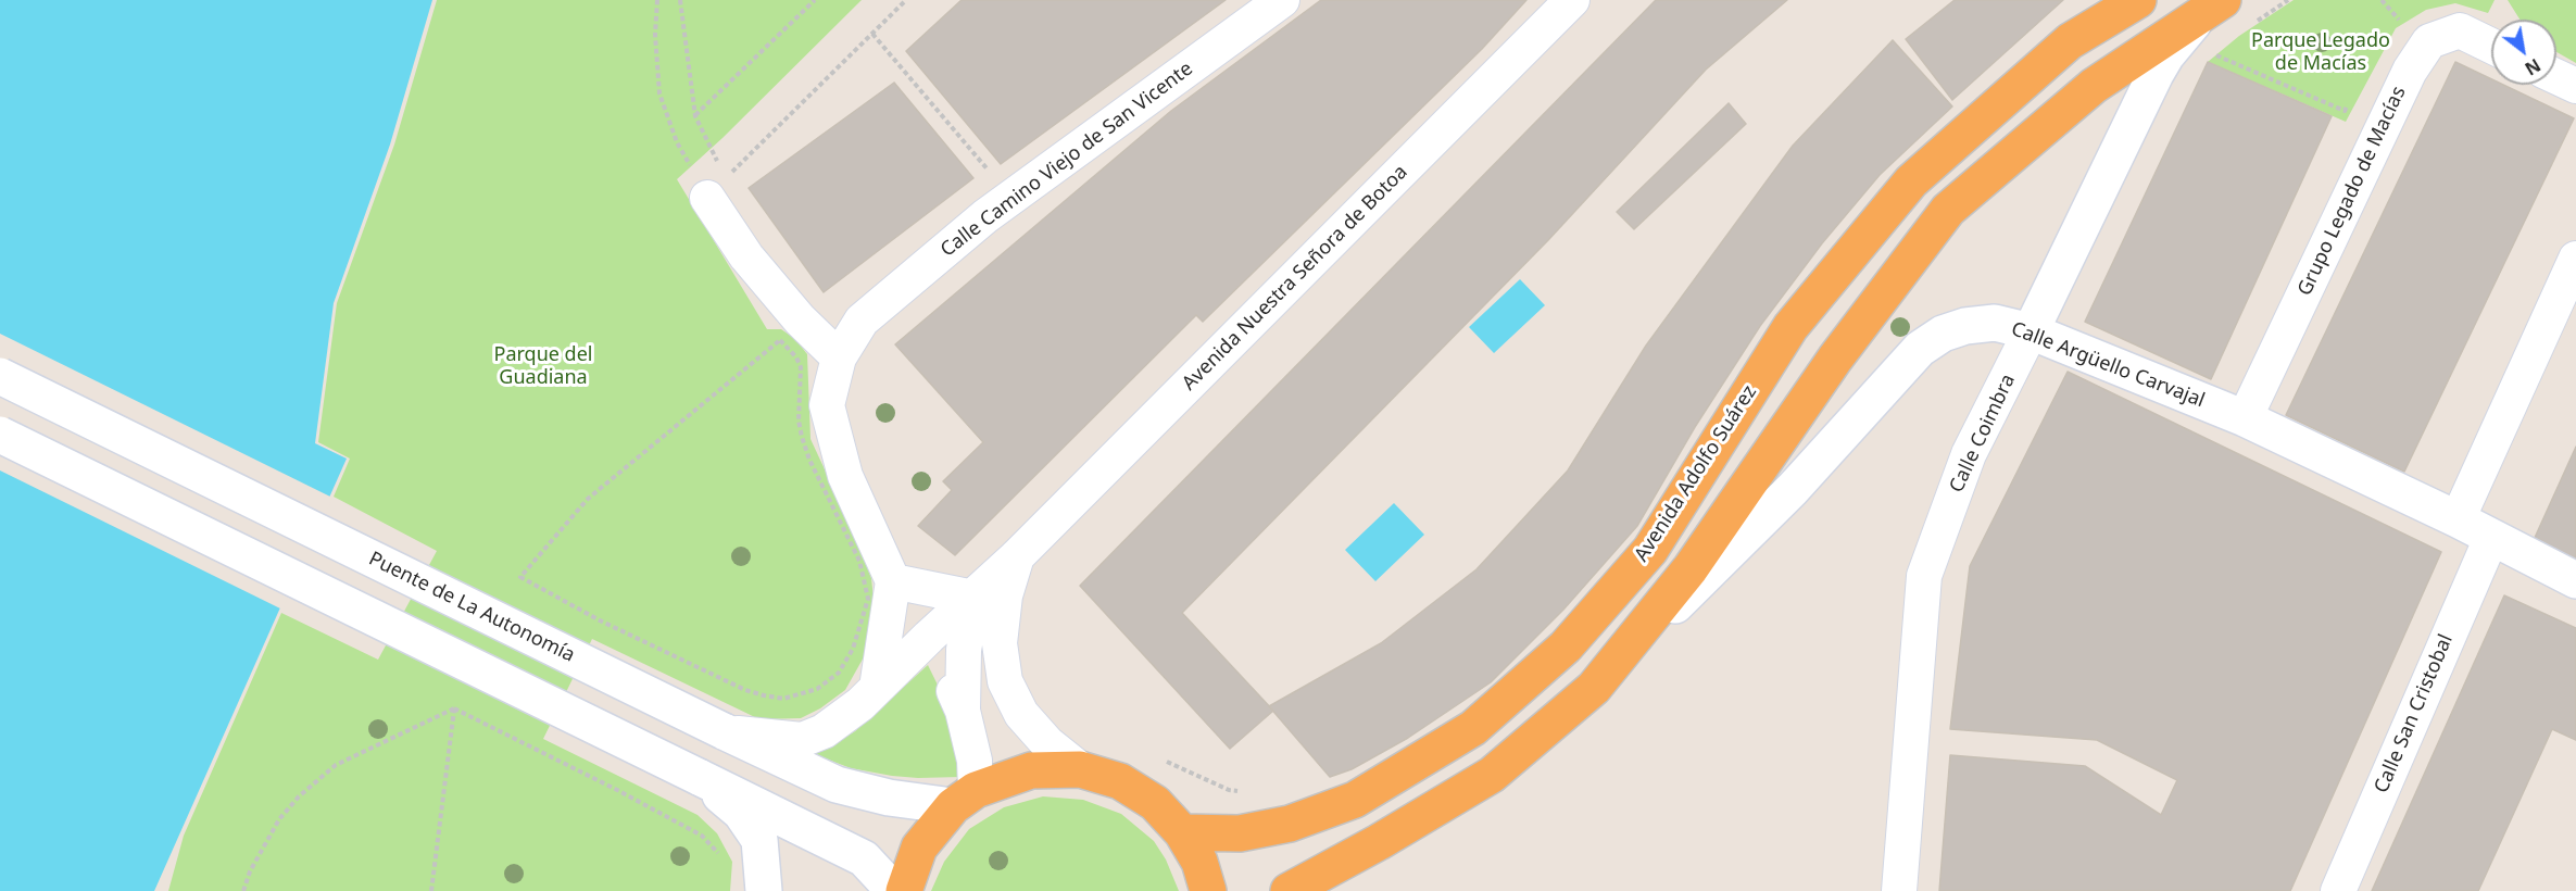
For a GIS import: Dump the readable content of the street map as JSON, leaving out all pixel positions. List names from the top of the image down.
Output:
{
  "streets": {
    "highway": ["Avenida Adolfo Suárez"],
    "main road": ["Calle Argüello Carvajal", "Calle Coimbra", "Puente de La Autonomía"],
    "street": [
      "Calle Camino Viejo de San Vicente",
      "Grupo Legado de Macías",
      "Avenida Nuestra Señora de Botoa",
      "Calle San Cristobal"
    ]
  },
  "crossings": [
    ["Grupo Legado de Macías", "Calle Argüello Carvajal"],
    ["Avenida Nuestra Señora de Botoa", "Puente de La Autonomía"],
    ["Calle Argüello Carvajal", "Calle Coimbra"],
    ["Calle Argüello Carvajal", "Calle San Cristobal"]
  ],
  "parks": ["Parque Legado de Macías", "Parque del Guadiana"],
  "north": "bottom right"
}
